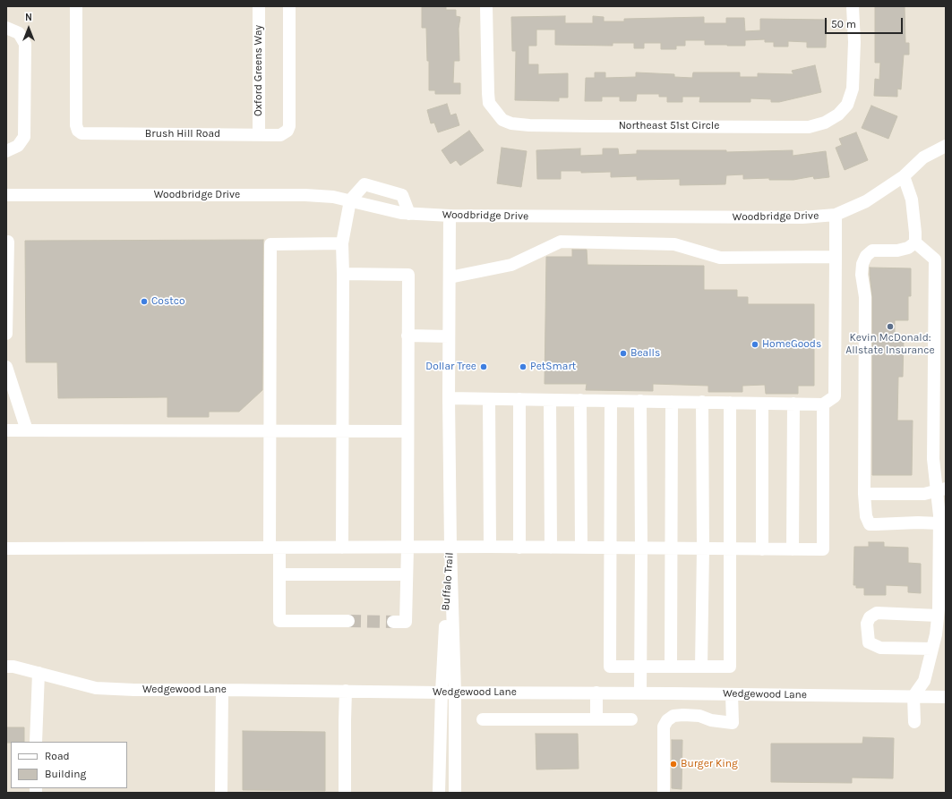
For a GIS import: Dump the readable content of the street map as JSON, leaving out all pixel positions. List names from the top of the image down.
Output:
{
  "streets": {
    "street": [
      "Oxford Greens Way",
      "Northeast 51st Circle",
      "Brush Hill Road",
      "Woodbridge Drive",
      "Buffalo Trail",
      "Wedgewood Lane"
    ]
  },
  "crossings": [
    ["Oxford Greens Way", "Brush Hill Road"],
    ["Buffalo Trail", "Wedgewood Lane"]
  ],
  "places": [
    "Costco",
    "Kevin McDonald: Allstate Insurance",
    "HomeGoods",
    "Bealls",
    "Dollar Tree",
    "PetSmart",
    "Burger King"
  ],
  "legend": ["Road", "Building"],
  "scale_bar": "50 m",
  "north": "top"
}
